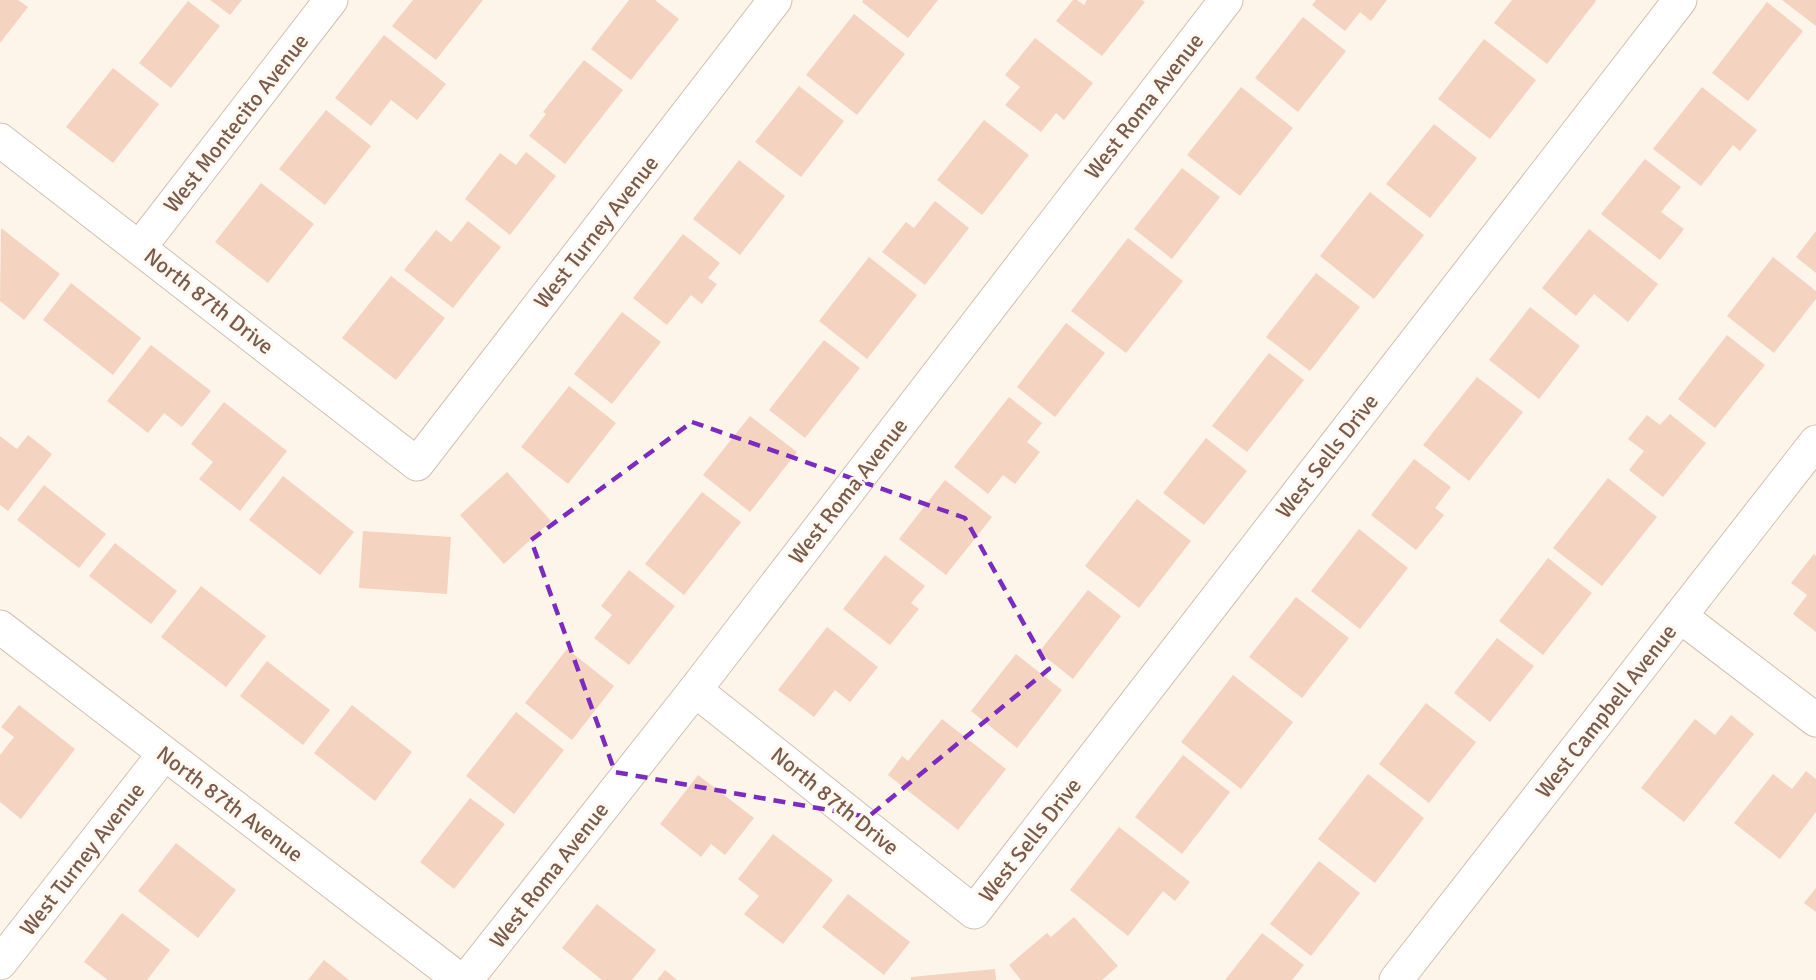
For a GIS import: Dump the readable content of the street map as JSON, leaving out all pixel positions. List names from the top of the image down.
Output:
{
  "streets": {
    "street": [
      "West Roma Avenue",
      "West Montecito Avenue",
      "West Turney Avenue",
      "North 87th Drive",
      "West Sells Drive",
      "West Campbell Avenue",
      "North 87th Avenue"
    ]
  },
  "crossings": [
    ["West Roma Avenue", "North 87th Drive"],
    ["West Montecito Avenue", "North 87th Drive"],
    ["West Turney Avenue", "North 87th Drive"],
    ["West Turney Avenue", "North 87th Avenue"],
    ["North 87th Drive", "West Sells Drive"]
  ]
}
